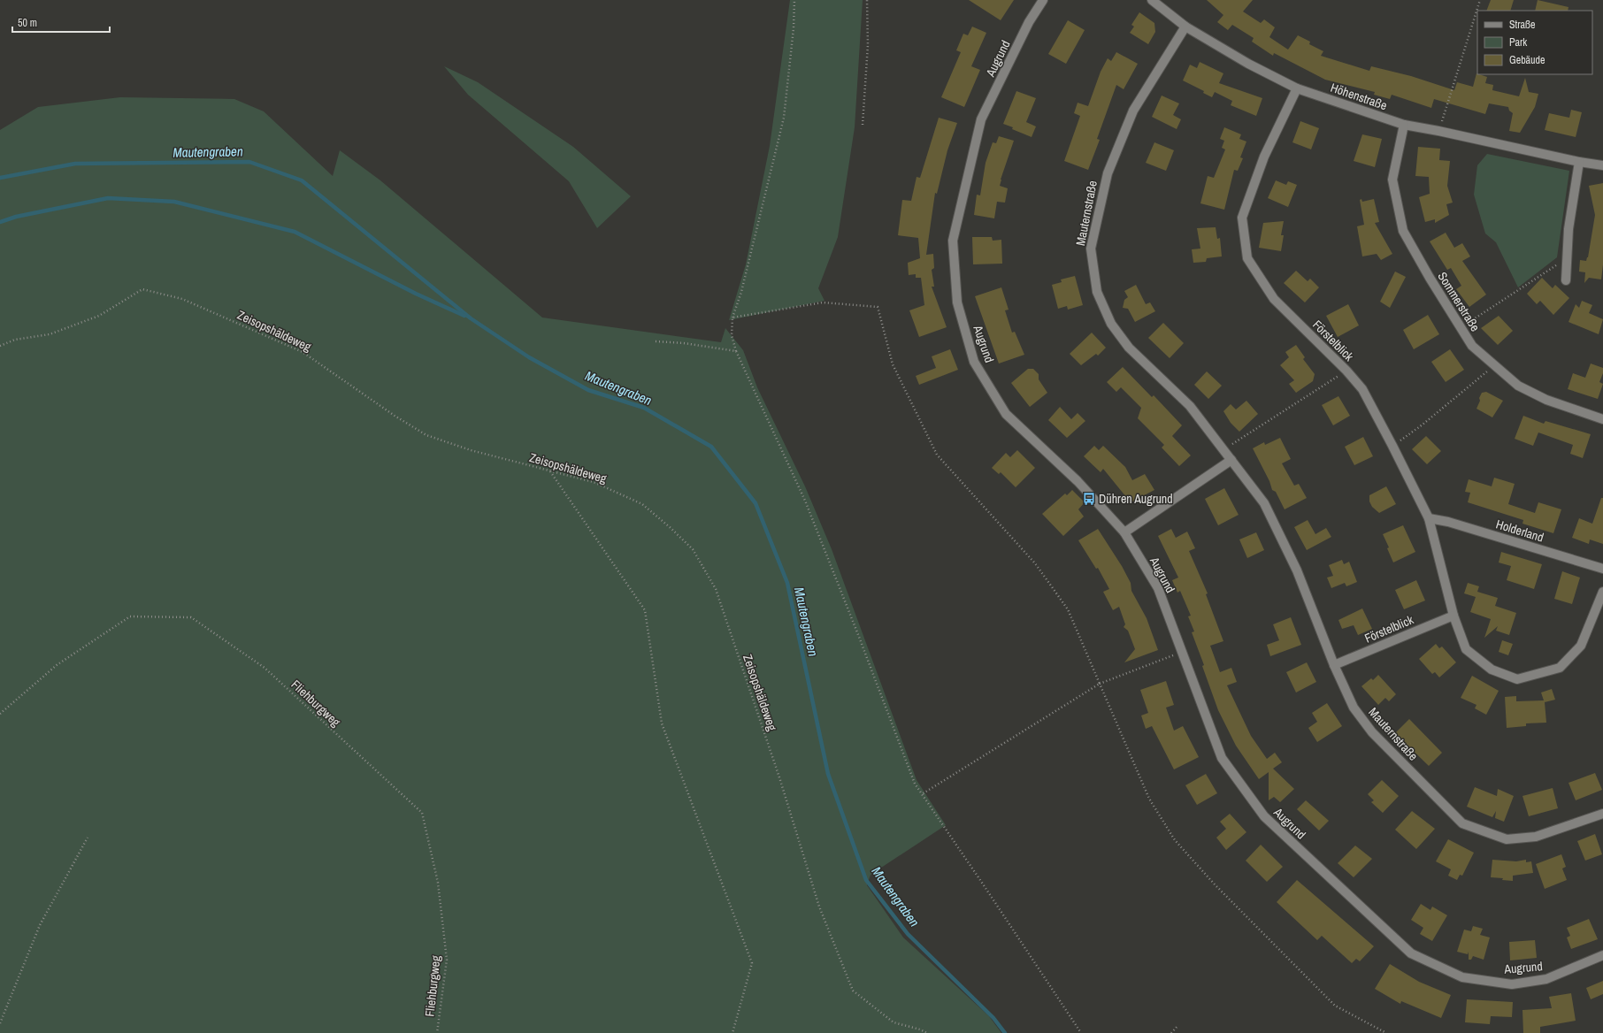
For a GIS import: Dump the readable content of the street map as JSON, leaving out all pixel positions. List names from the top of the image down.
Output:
{
  "streets": {
    "street": [
      "Augrund",
      "Höhenstraße",
      "Mauternstraße",
      "Sommerstraße",
      "Förstelblick",
      "Holderland"
    ],
    "path": ["Zeisopshäldeweg", "Fliehburgweg"]
  },
  "crossings": [
    ["Höhenstraße", "Mauternstraße"],
    ["Höhenstraße", "Sommerstraße"],
    ["Höhenstraße", "Förstelblick"],
    ["Mauternstraße", "Förstelblick"],
    ["Förstelblick", "Holderland"]
  ],
  "water": ["Mautengraben"],
  "places": {
    "bus stop": ["Dühren Augrund"]
  },
  "legend": ["Straße", "Park", "Gebäude"],
  "scale_bar": "50 m"
}
